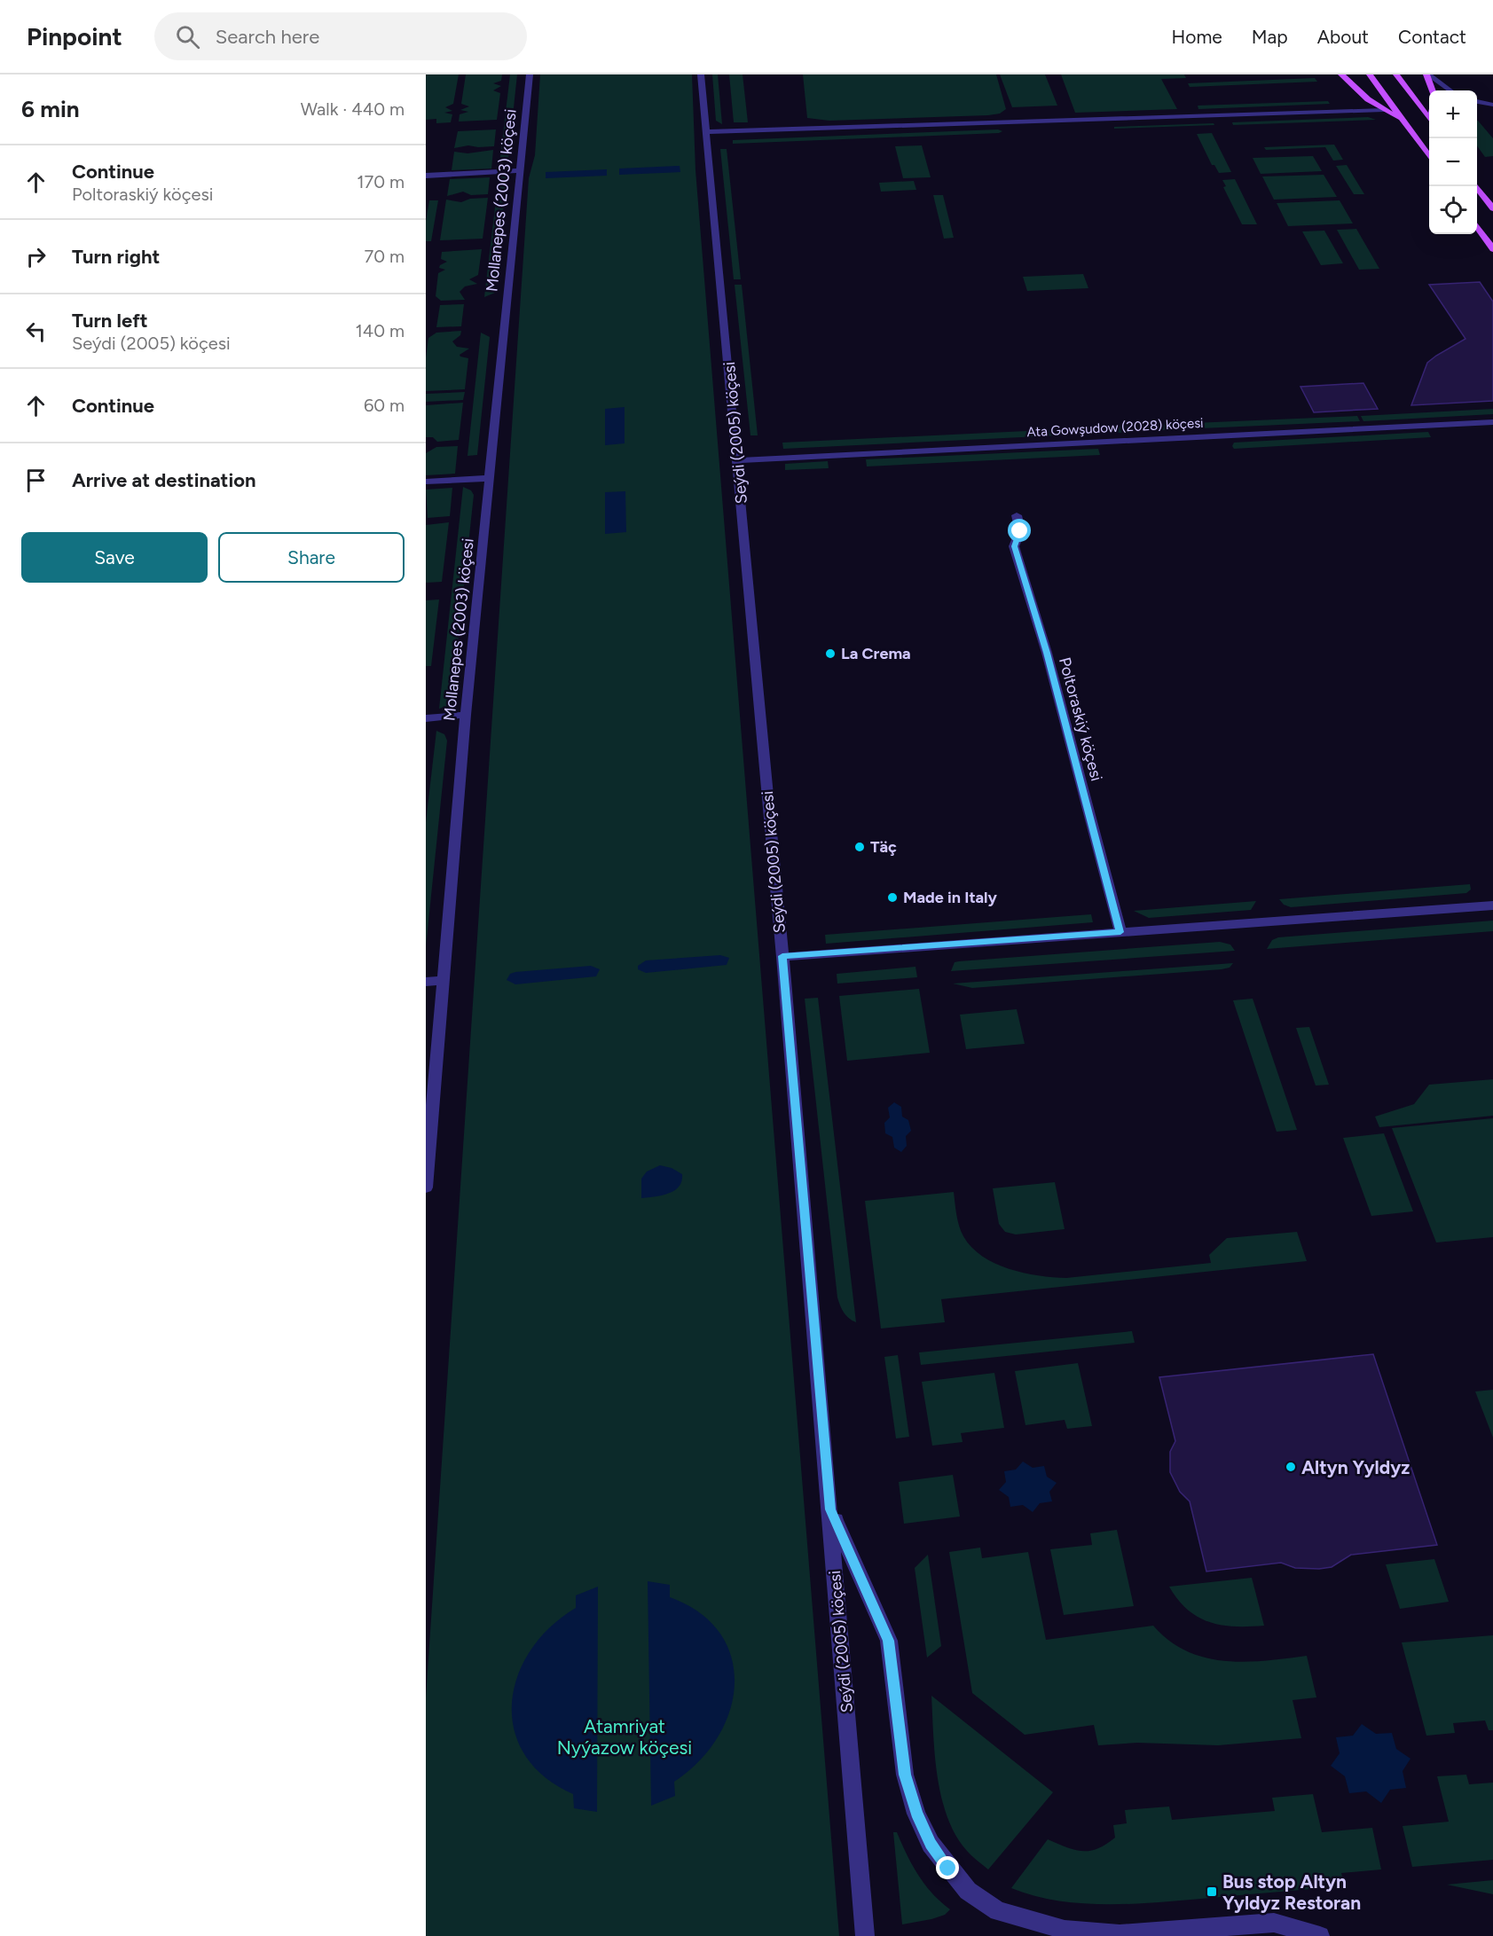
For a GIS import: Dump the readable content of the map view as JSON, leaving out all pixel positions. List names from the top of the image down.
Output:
{
  "streets": {
    "street": [
      "Mollanepes (2003) köçesi",
      "Ata Gowşudow (2028) köçesi",
      "Seýdi (2005) köçesi",
      "Poltoraskiý köçesi"
    ]
  },
  "crossings": [
    ["Ata Gowşudow (2028) köçesi", "Seýdi (2005) köçesi"]
  ],
  "parks": ["Atamriyat Nyýazow köçesi"],
  "places": {
    "other": [
      "La Crema",
      "Täç",
      "Made in Italy",
      "Altyn Yyldyz"
    ],
    "transit": ["Bus stop Altyn Yyldyz Restoran"]
  },
  "page": {
    "header": "Pinpoint",
    "search": "Search here",
    "nav": [
      "Home",
      "Map",
      "About",
      "Contact"
    ],
    "heading": ["6 min", "Walk · 440 m"],
    "map_buttons": ["+", "−"],
    "list": [
      ["Continue", "Poltoraskiý köçesi", "170 m"],
      ["Turn right", "70 m"],
      ["Turn left", "Seýdi (2005) köçesi", "140 m"],
      ["Continue", "60 m"],
      "Arrive at destination"
    ],
    "buttons": ["Save", "Share"]
  }
}
